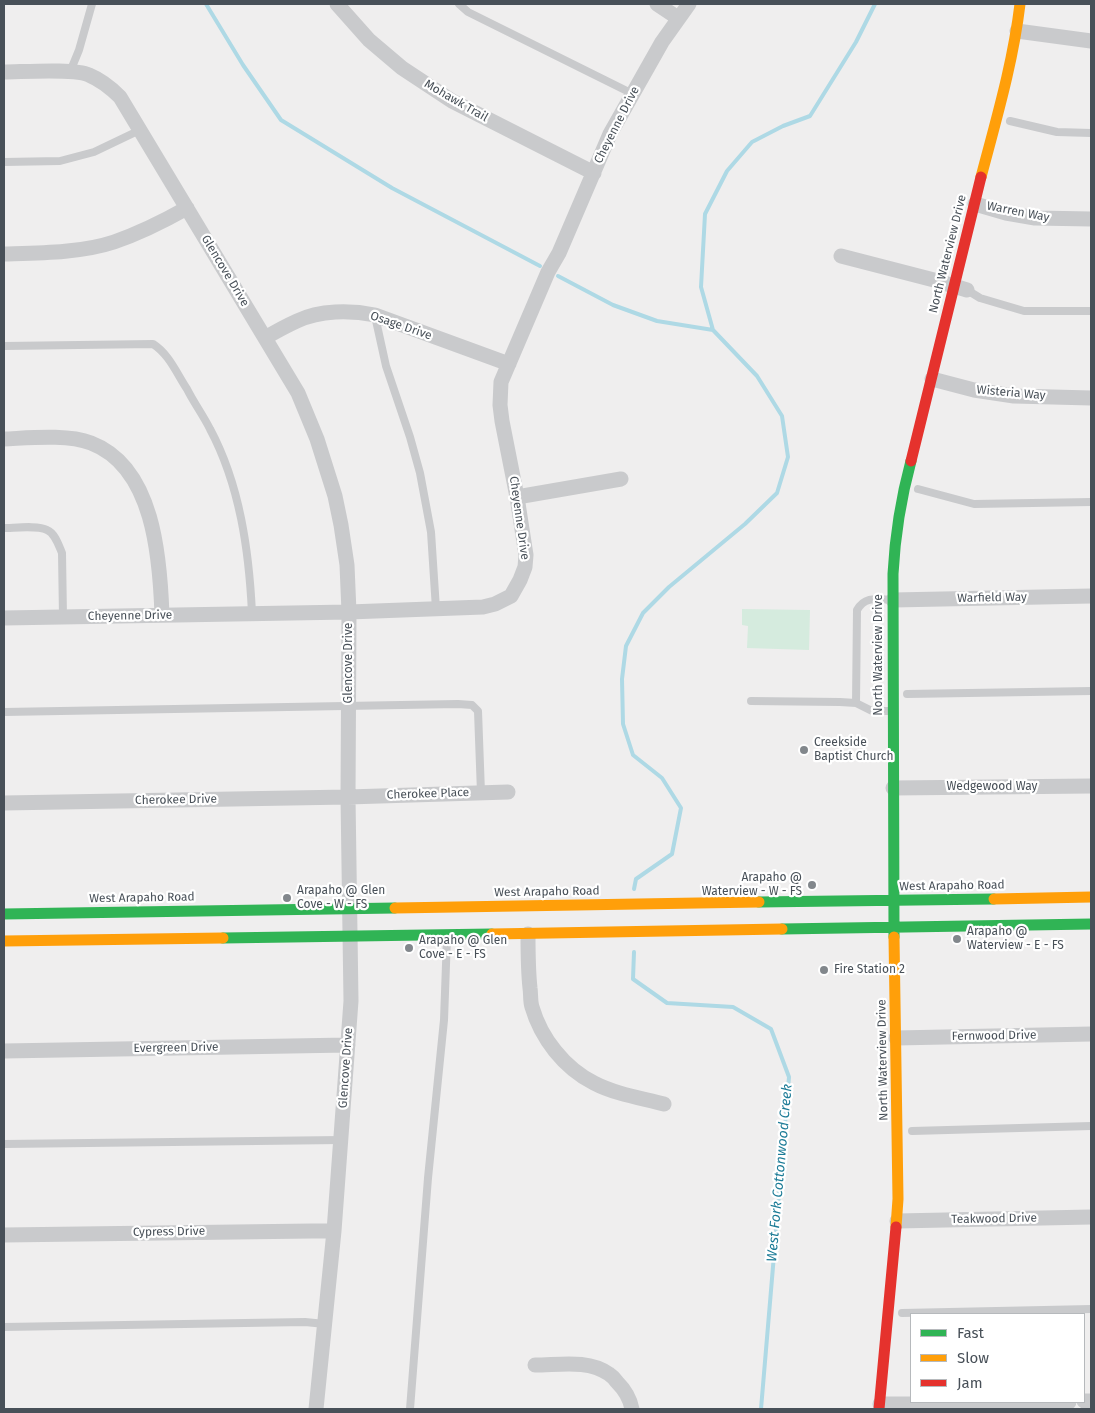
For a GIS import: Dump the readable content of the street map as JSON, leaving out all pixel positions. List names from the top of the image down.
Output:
{
  "streets": {
    "main road": ["North Waterview Drive", "West Arapaho Road"],
    "street": [
      "Mohawk Trail",
      "Cheyenne Drive",
      "Warren Way",
      "Glencove Drive",
      "Osage Drive",
      "Wisteria Way",
      "Warfield Way",
      "Wedgewood Way",
      "Cherokee Place",
      "Cherokee Drive",
      "Fernwood Drive",
      "Evergreen Drive",
      "Teakwood Drive",
      "Cypress Drive"
    ]
  },
  "crossings": [
    ["Mohawk Trail", "Cheyenne Drive"],
    ["Cheyenne Drive", "Glencove Drive"],
    ["Cheyenne Drive", "Osage Drive"],
    ["Warren Way", "North Waterview Drive"],
    ["North Waterview Drive", "Wisteria Way"],
    ["North Waterview Drive", "Warfield Way"],
    ["North Waterview Drive", "Wedgewood Way"],
    ["North Waterview Drive", "West Arapaho Road"],
    ["North Waterview Drive", "Fernwood Drive"],
    ["North Waterview Drive", "Teakwood Drive"],
    ["Glencove Drive", "Osage Drive"],
    ["Glencove Drive", "Cherokee Place"],
    ["Glencove Drive", "Cherokee Drive"],
    ["Glencove Drive", "West Arapaho Road"],
    ["Glencove Drive", "Evergreen Drive"],
    ["Glencove Drive", "Cypress Drive"],
    ["Cherokee Place", "Cherokee Drive"]
  ],
  "water": ["West Fork Cottonwood Creek"],
  "places": [
    "Creekside Baptist Church",
    "Arapaho @ Waterview - W - FS",
    "Arapaho @ Glen Cove - W - FS",
    "Arapaho @ Waterview - E - FS",
    "Arapaho @ Glen Cove - E - FS",
    "Fire Station 2"
  ],
  "legend": ["Fast", "Slow", "Jam"]
}
